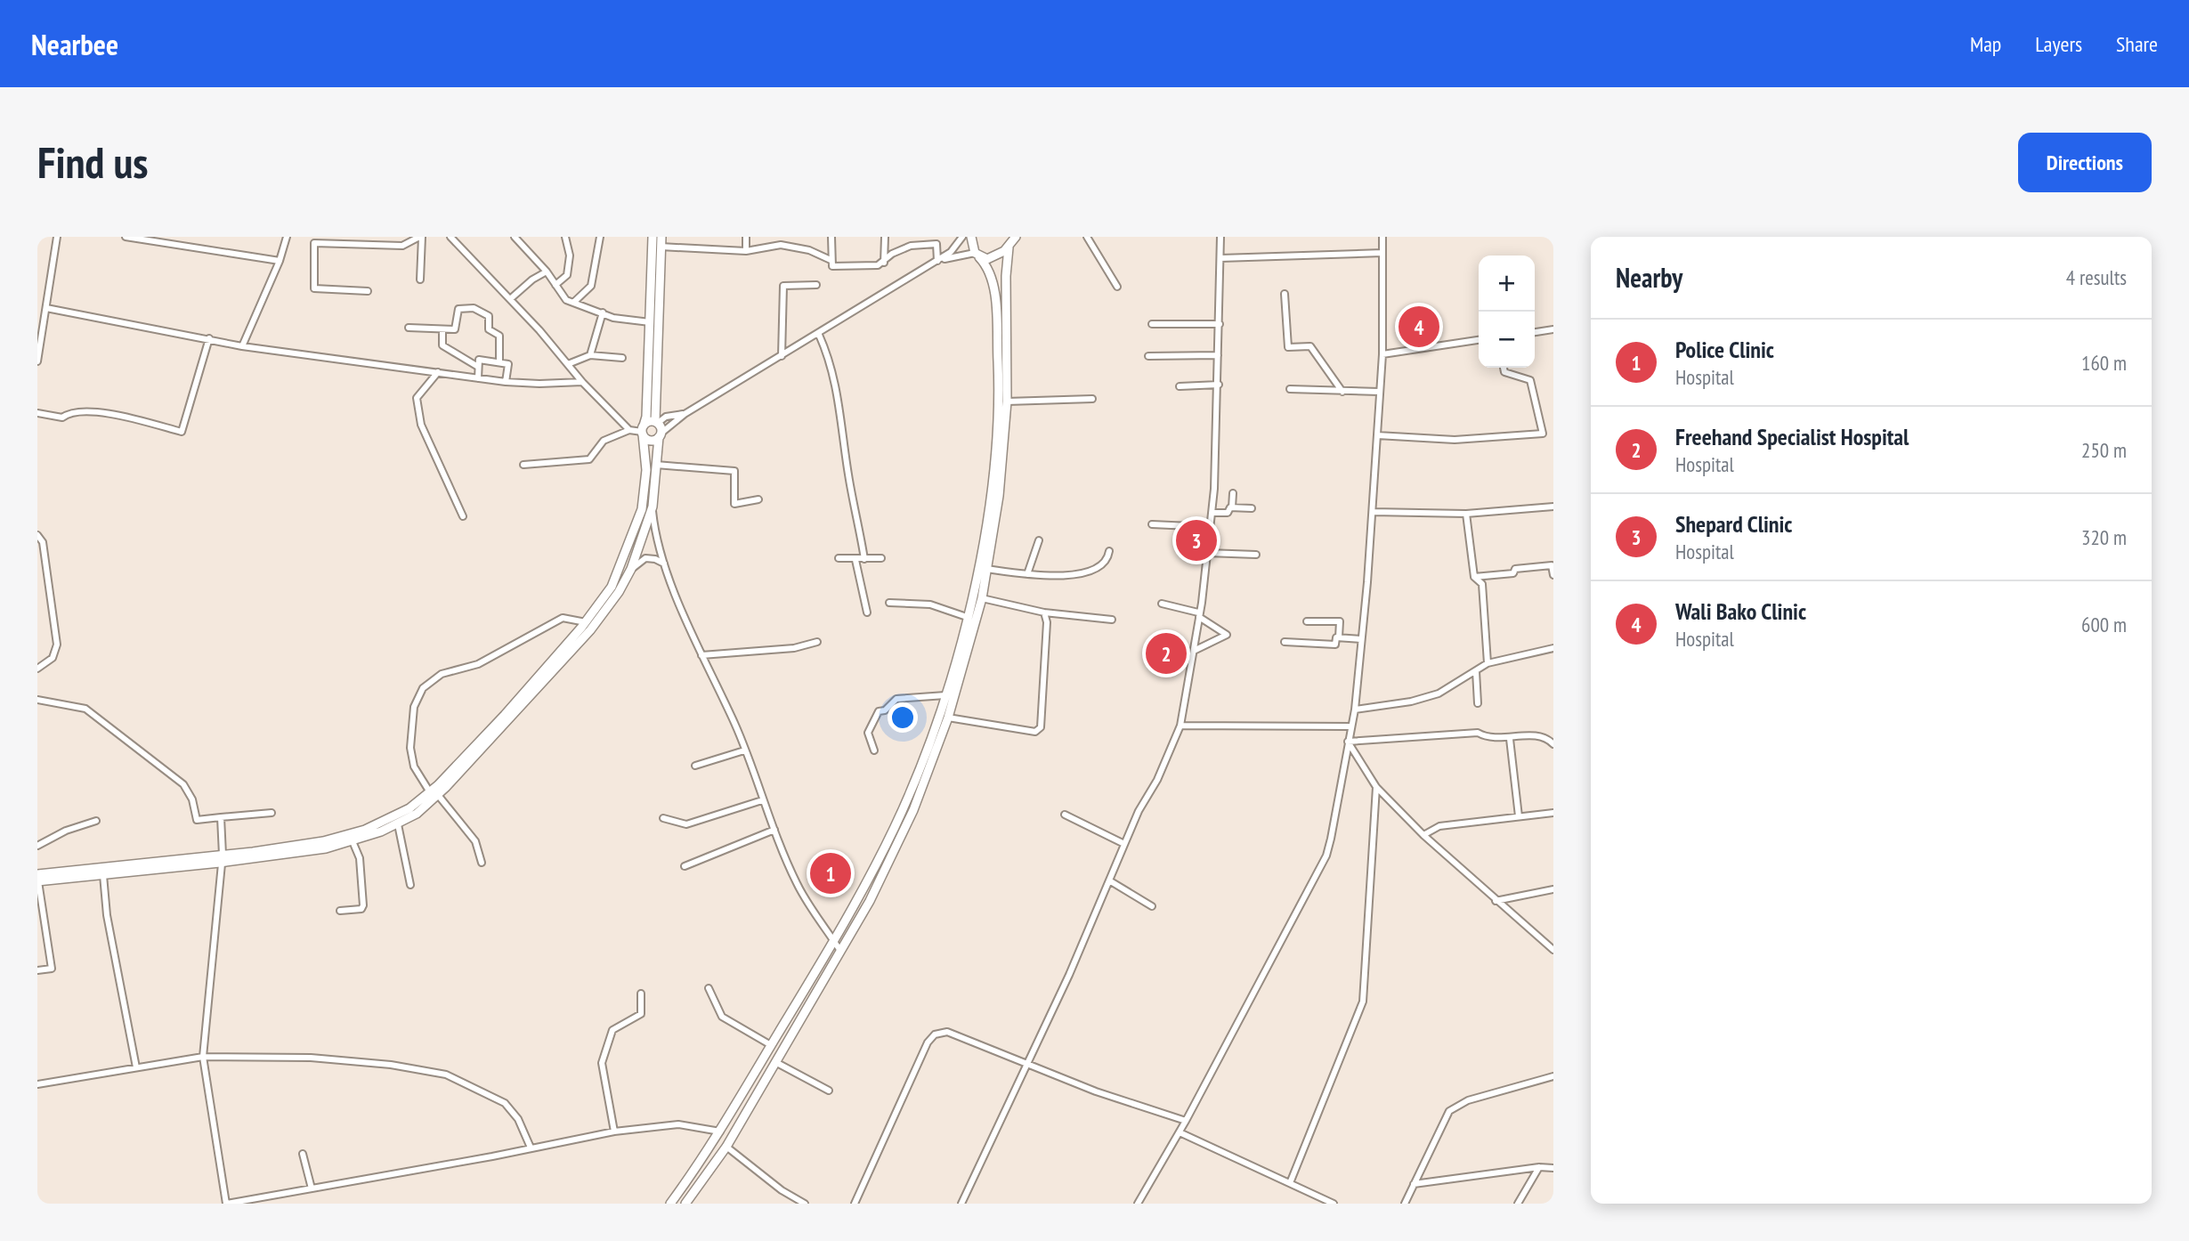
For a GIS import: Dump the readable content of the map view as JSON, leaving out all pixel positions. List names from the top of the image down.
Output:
{
  "page": {
    "header": "Nearbee",
    "nav": ["Map", "Layers", "Share"],
    "buttons": "Directions",
    "title": "Find us",
    "heading": ["Nearby", "4 results"],
    "map_buttons": ["+", "−"],
    "pins": [
      "4",
      "3",
      "2",
      "1"
    ],
    "list": [
      {
        "mark": "1",
        "name": "Police Clinic",
        "note": "Hospital",
        "value": "160 m"
      },
      {
        "mark": "2",
        "name": "Freehand Specialist Hospital",
        "note": "Hospital",
        "value": "250 m"
      },
      {
        "mark": "3",
        "name": "Shepard Clinic",
        "note": "Hospital",
        "value": "320 m"
      },
      {
        "mark": "4",
        "name": "Wali Bako Clinic",
        "note": "Hospital",
        "value": "600 m"
      }
    ]
  }
}
